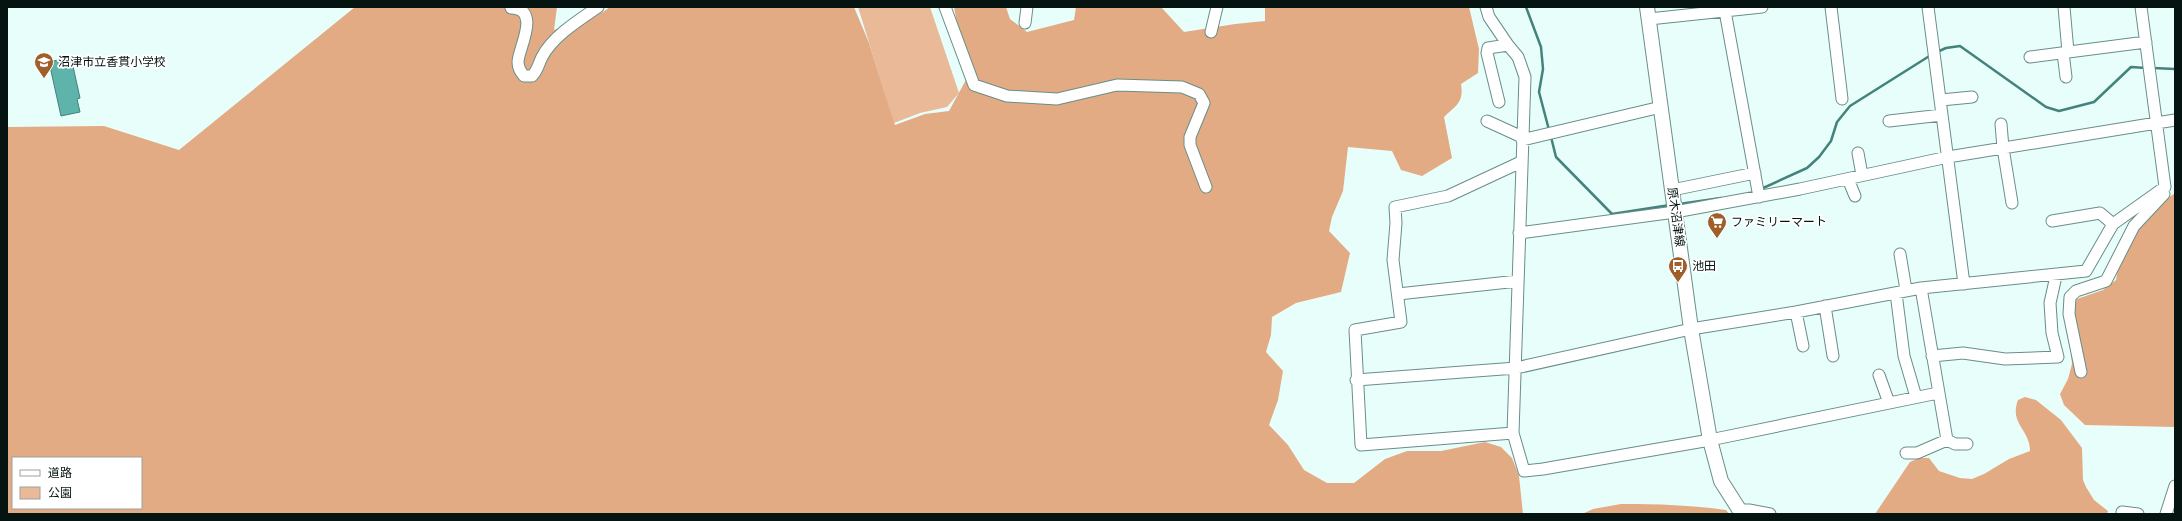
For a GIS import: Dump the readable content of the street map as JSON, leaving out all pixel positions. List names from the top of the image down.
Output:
{
  "streets": {
    "main road": ["原木沼津線"]
  },
  "places": {
    "school or university": ["沼津市立香貫小学校"],
    "supermarket": ["ファミリーマート"],
    "bus stop": ["池田"]
  },
  "legend": ["道路", "公園"]
}
